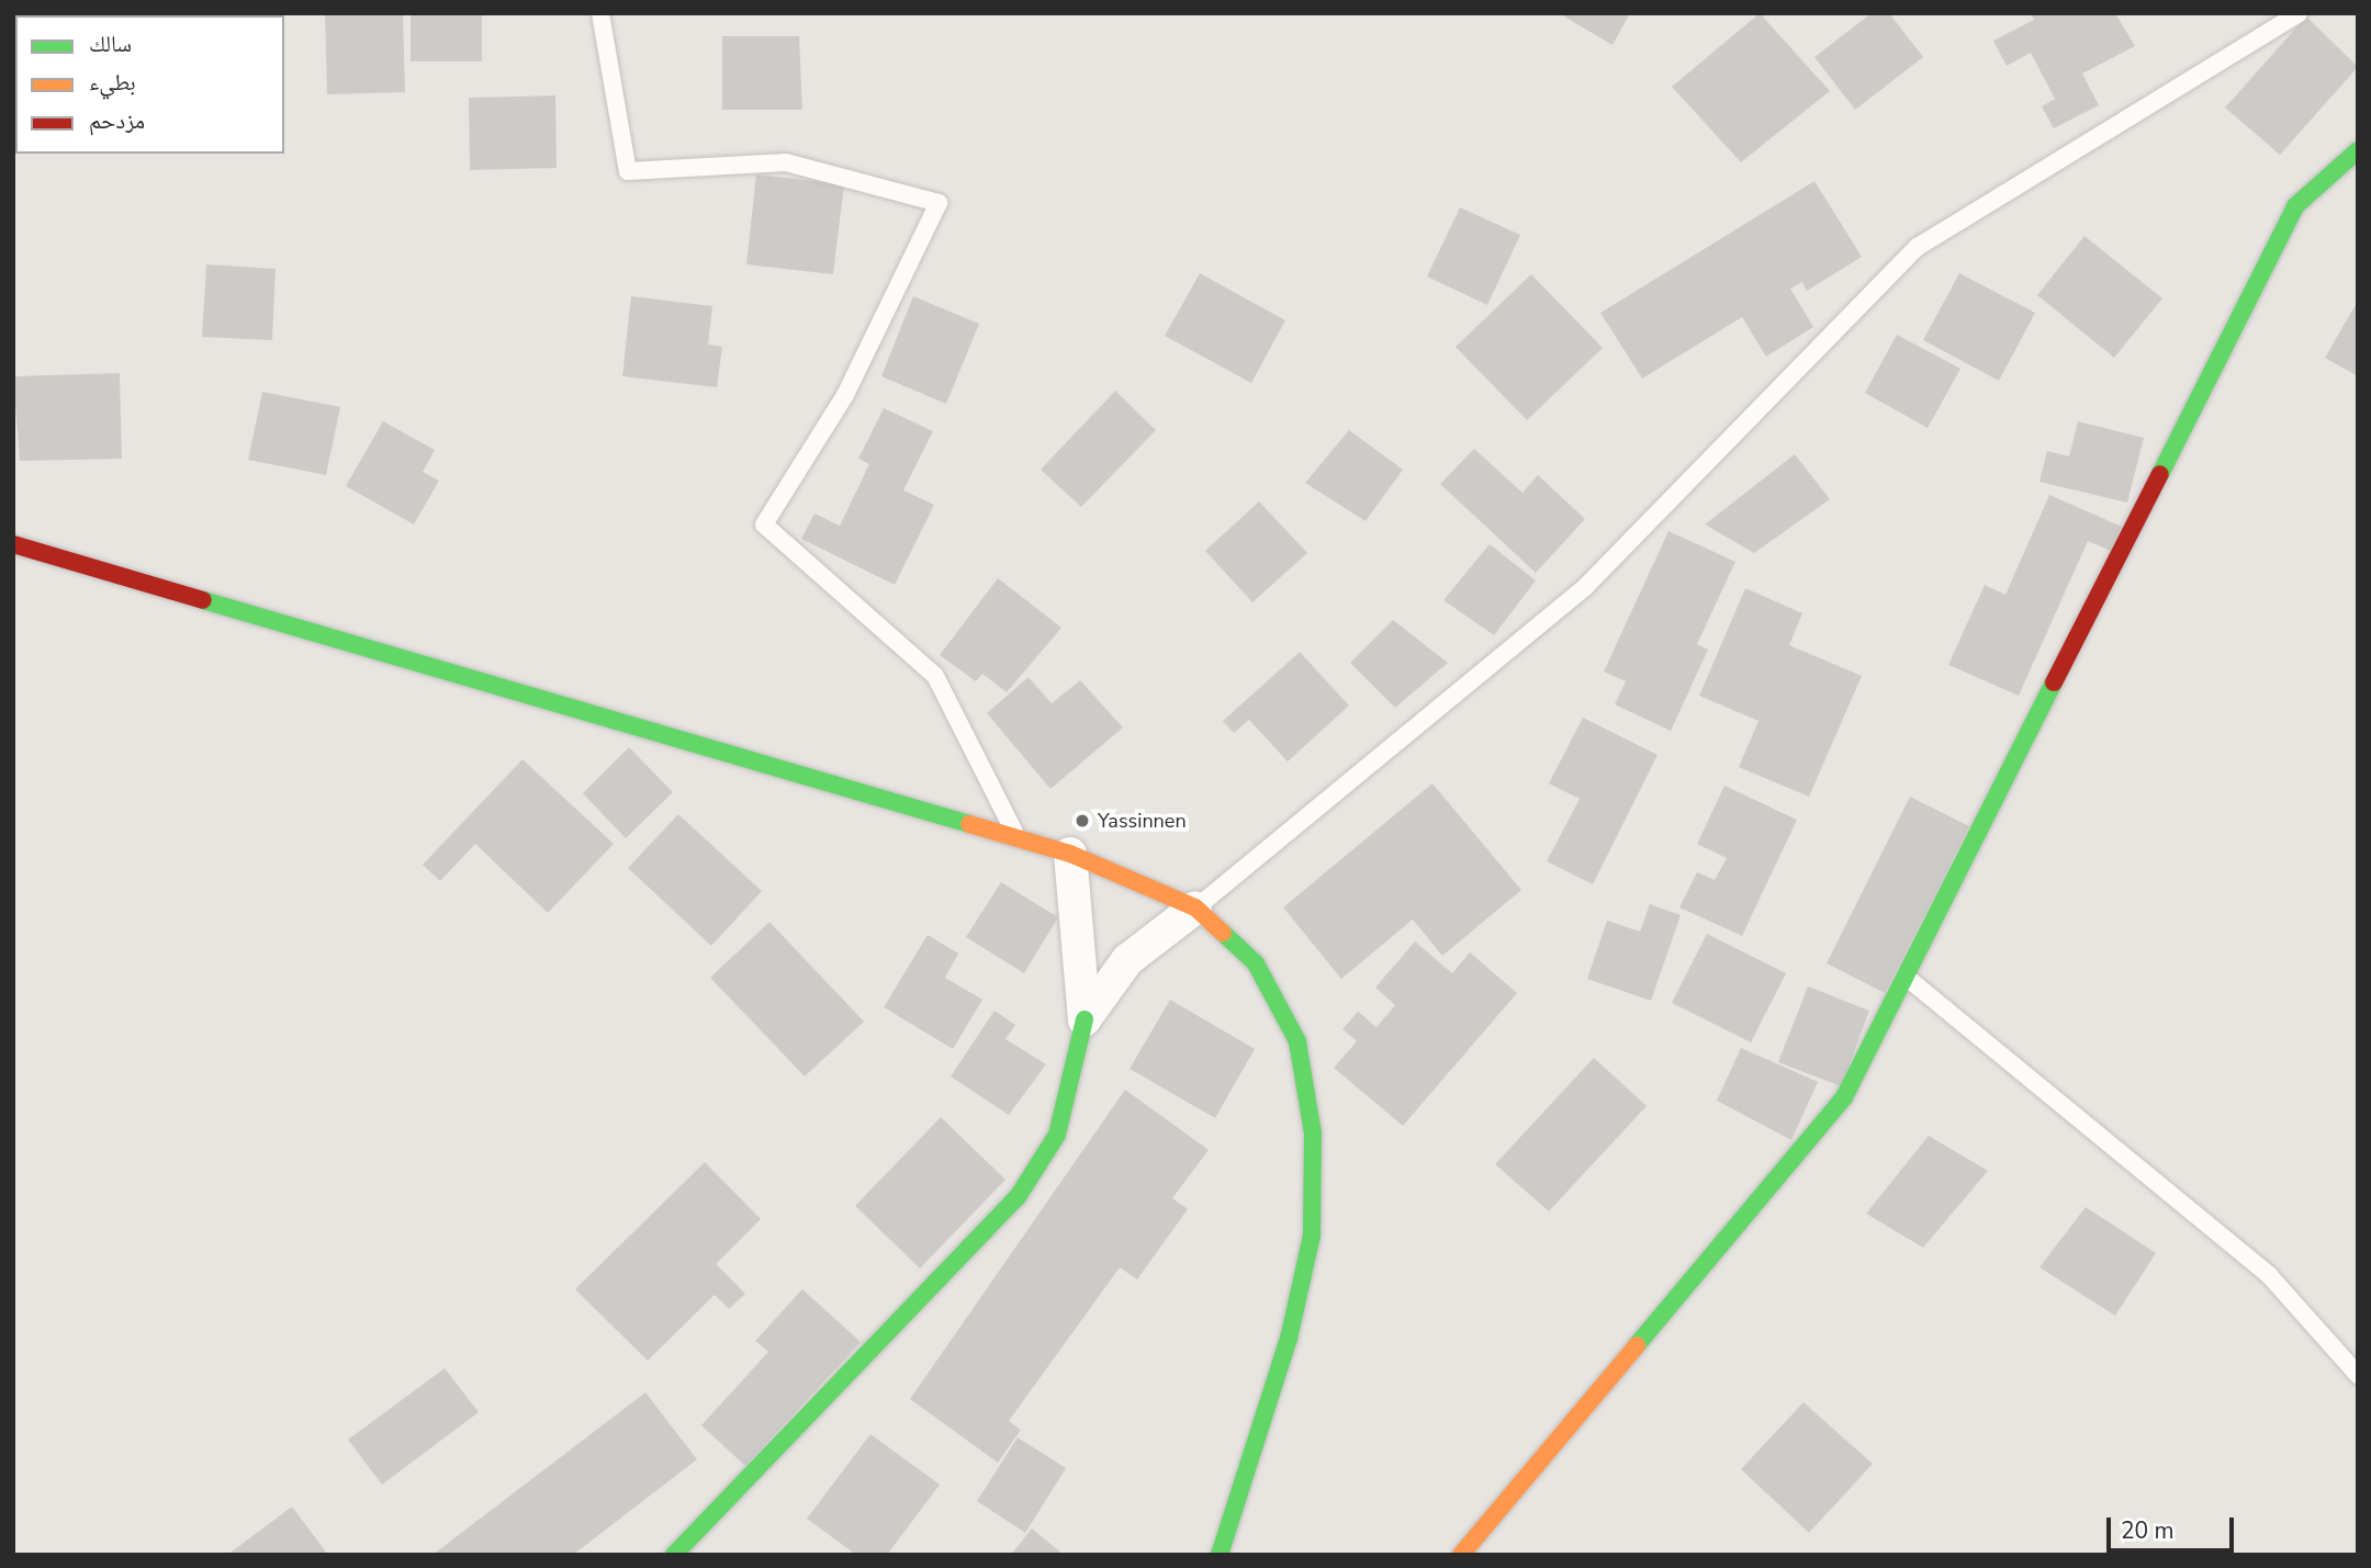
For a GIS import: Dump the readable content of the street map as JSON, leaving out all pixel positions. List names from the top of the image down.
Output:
{
  "places": ["Yassinnen"],
  "legend": ["سالك", "بطيء", "مزدحم"],
  "scale_bar": "20 m"
}
